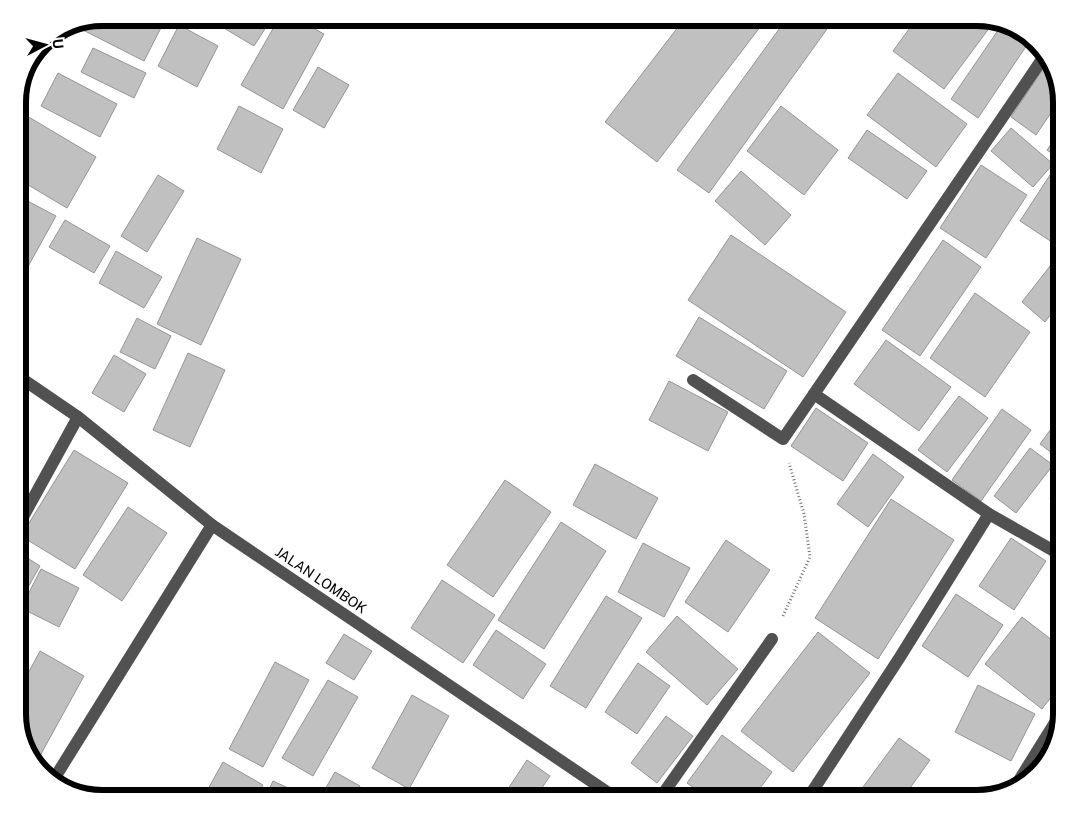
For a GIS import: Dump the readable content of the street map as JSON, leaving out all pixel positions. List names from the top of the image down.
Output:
{
  "streets": {
    "street": ["JALAN LOMBOK"]
  },
  "north": "right"
}
